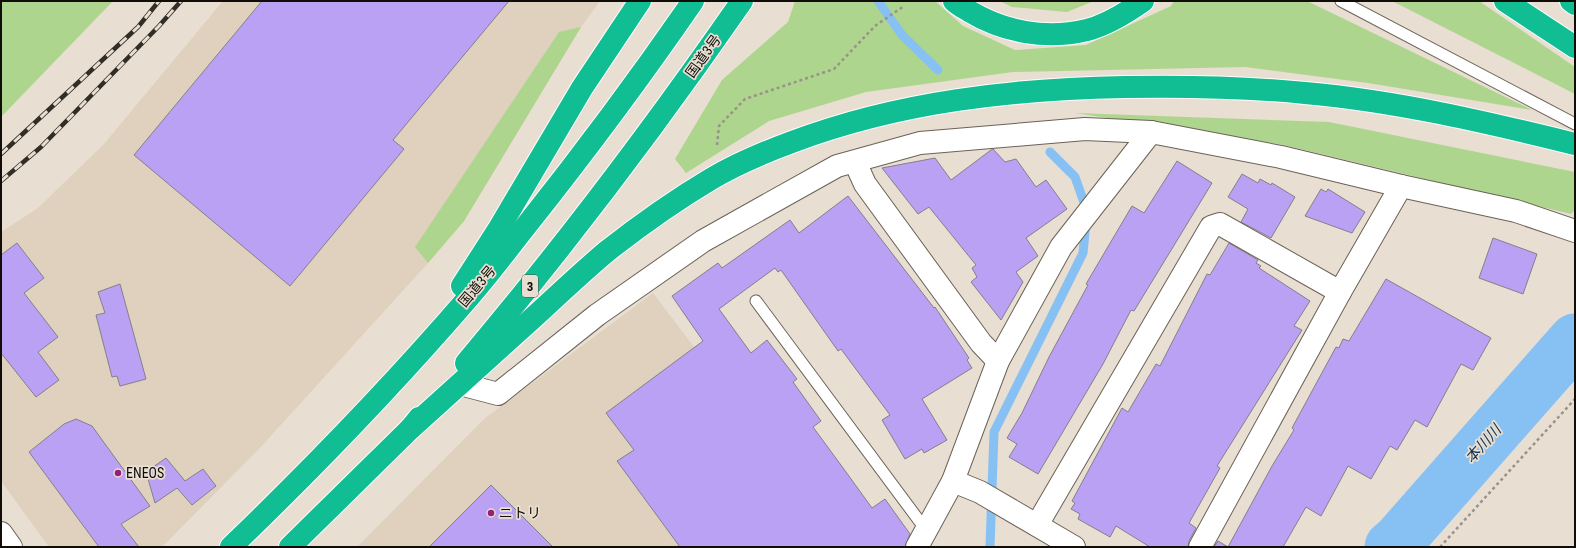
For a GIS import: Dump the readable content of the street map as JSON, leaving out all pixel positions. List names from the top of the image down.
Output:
{
  "streets": {
    "highway": ["国道3号", "3"]
  },
  "water": ["本川川"],
  "places": ["ENEOS", "ニトリ"]
}
